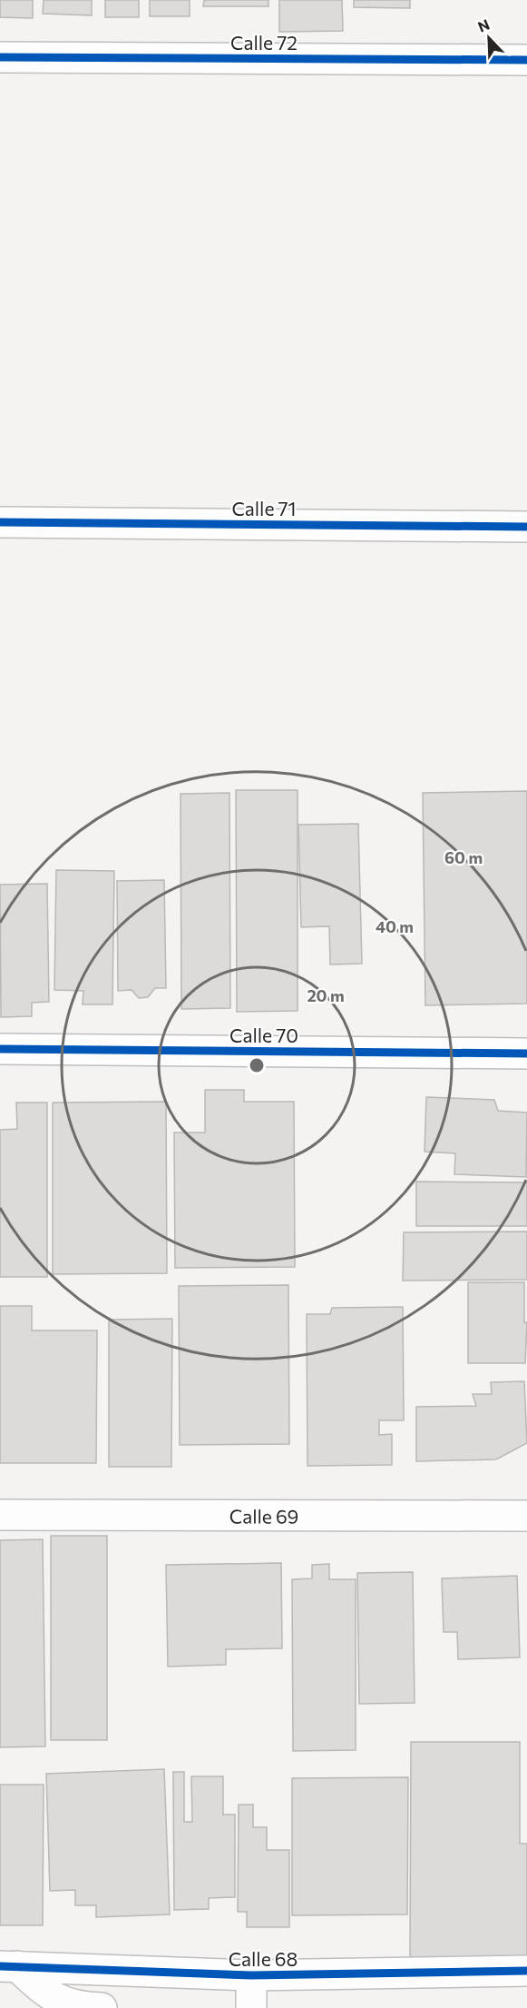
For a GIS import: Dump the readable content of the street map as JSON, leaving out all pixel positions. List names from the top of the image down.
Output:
{
  "streets": {
    "street": [
      "Calle 72",
      "Calle 71",
      "Calle 70",
      "Calle 69",
      "Calle 68"
    ]
  },
  "north": "top left",
  "rings": ["60 m", "40 m", "20 m"]
}
